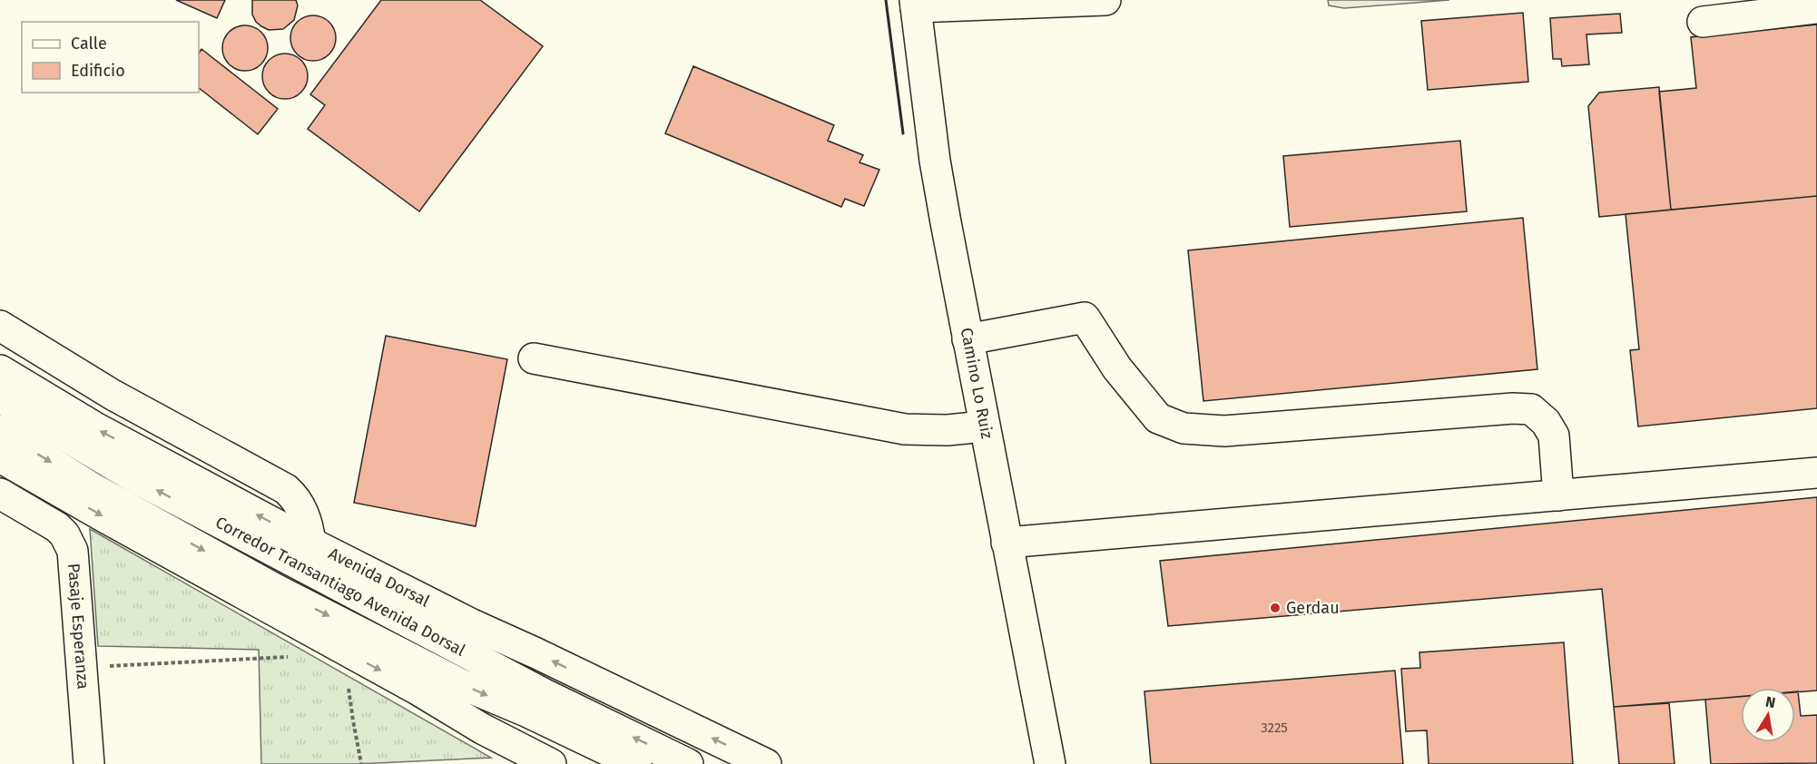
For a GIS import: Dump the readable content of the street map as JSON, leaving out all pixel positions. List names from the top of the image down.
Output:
{
  "streets": {
    "main road": [
      "Camino Lo Ruiz",
      "Avenida Dorsal",
      "Corredor Transantiago Avenida Dorsal",
      "Pasaje Esperanza"
    ]
  },
  "places": ["Gerdau"],
  "house_numbers": ["3225"],
  "legend": ["Calle", "Edificio"],
  "north": "top"
}
